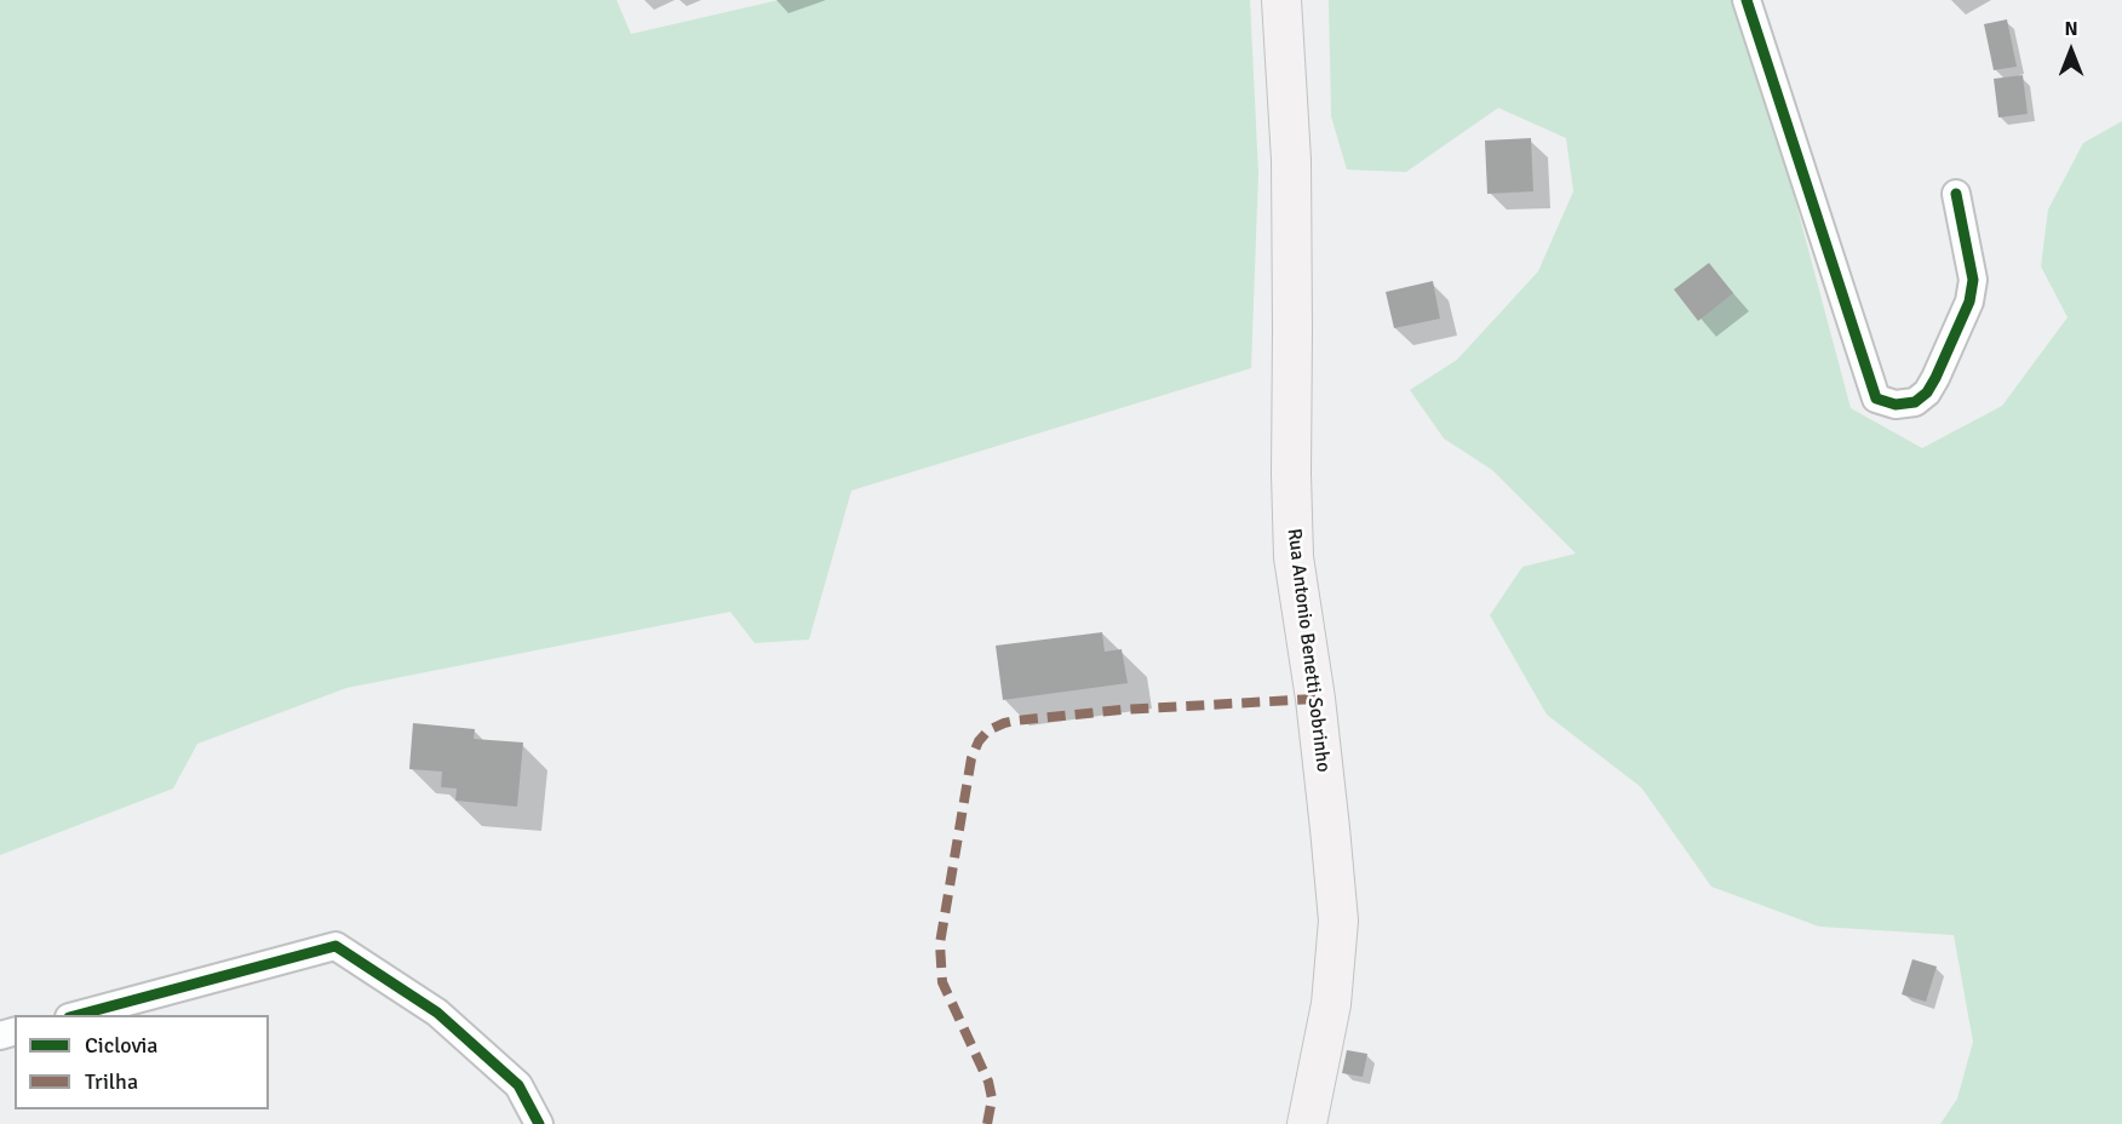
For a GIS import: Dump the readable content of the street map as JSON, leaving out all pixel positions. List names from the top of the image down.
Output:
{
  "streets": {
    "main road": ["Rua Antonio Benetti Sobrinho"]
  },
  "legend": ["Ciclovia", "Trilha"],
  "north": "top"
}
